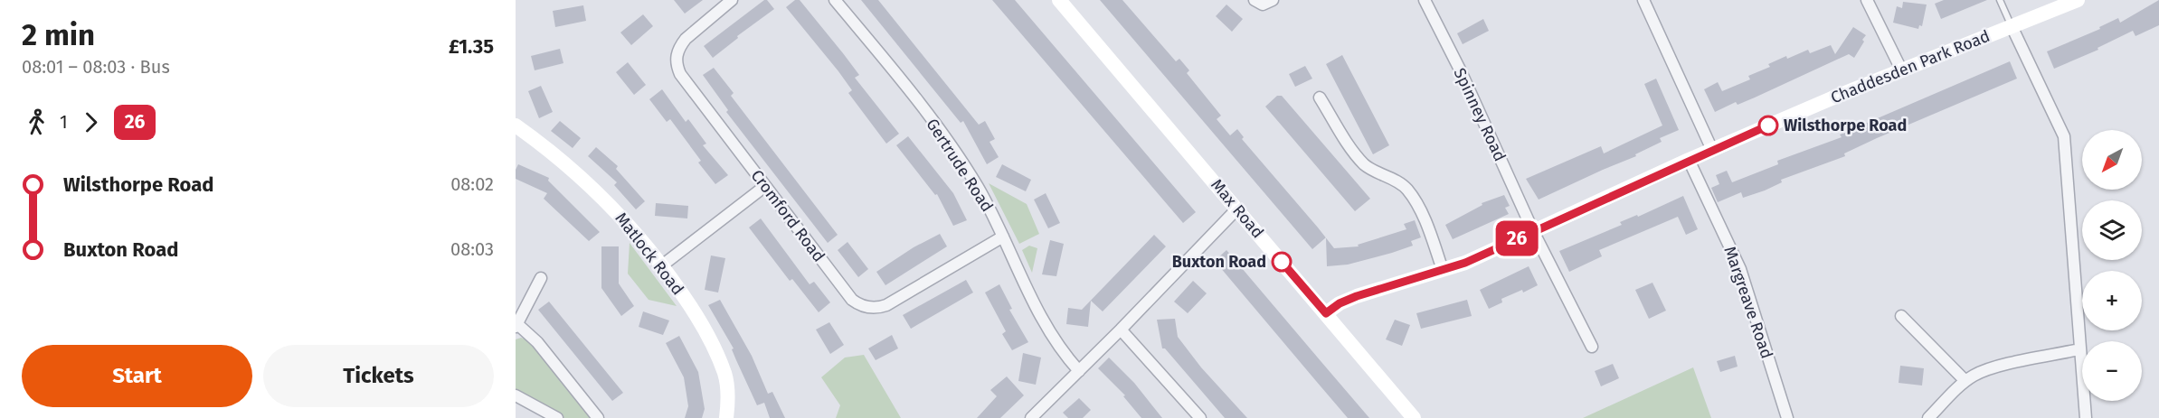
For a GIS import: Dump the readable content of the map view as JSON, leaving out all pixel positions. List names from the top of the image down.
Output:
{
  "streets": {
    "street": [
      "Chaddesden Park Road",
      "Spinney Road",
      "Gertrude Road",
      "Max Road",
      "Cromford Road",
      "Matlock Road",
      "Margreave Road"
    ]
  },
  "crossings": [
    ["Chaddesden Park Road", "Spinney Road"],
    ["Chaddesden Park Road", "Max Road"],
    ["Chaddesden Park Road", "Margreave Road"],
    ["Gertrude Road", "Cromford Road"]
  ],
  "places": ["Wilsthorpe Road", "Buxton Road"],
  "lines": ["bus line 26"],
  "north": "bottom left",
  "page": {
    "heading": ["2 min", "08:01 – 08:03 · Bus", "£1.35"],
    "on_map": "26",
    "legs": ["1", "26"],
    "map_buttons": ["+", "−"],
    "list": [
      {
        "name": "Wilsthorpe Road",
        "value": "08:02"
      },
      {
        "name": "Buxton Road",
        "value": "08:03"
      }
    ],
    "buttons": ["Start", "Tickets"]
  }
}
